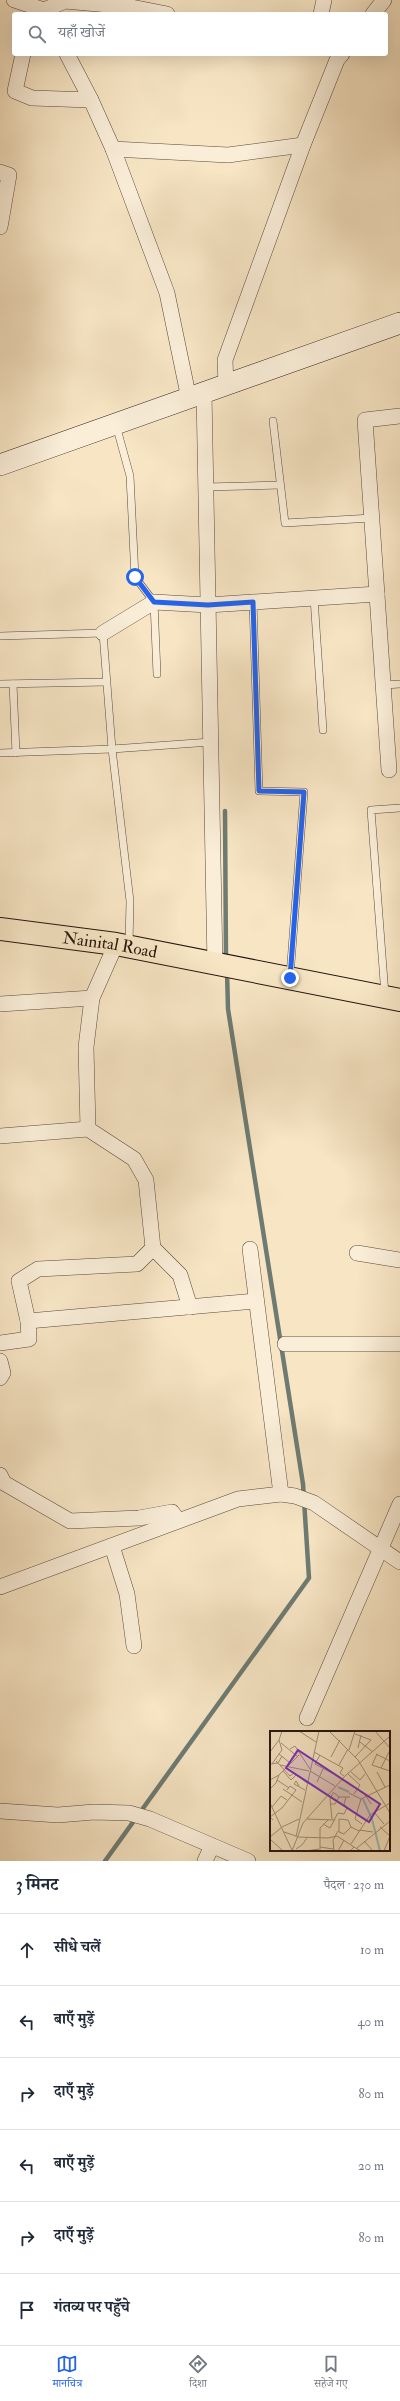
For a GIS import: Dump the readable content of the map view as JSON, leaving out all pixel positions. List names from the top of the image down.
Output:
{
  "streets": {
    "highway": ["Nainital Road"]
  },
  "page": {
    "search": "यहाँ खोजें",
    "heading": ["3 मिनट", "पैदल · 230 m"],
    "list": [
      ["सीधे चलें", "10 m"],
      ["बाएँ मुड़ें", "40 m"],
      ["दाएँ मुड़ें", "80 m"],
      ["बाएँ मुड़ें", "20 m"],
      ["दाएँ मुड़ें", "80 m"],
      "गंतव्य पर पहुँचे"
    ],
    "nav": ["मानचित्र", "दिशा", "सहेजे गए"]
  }
}
